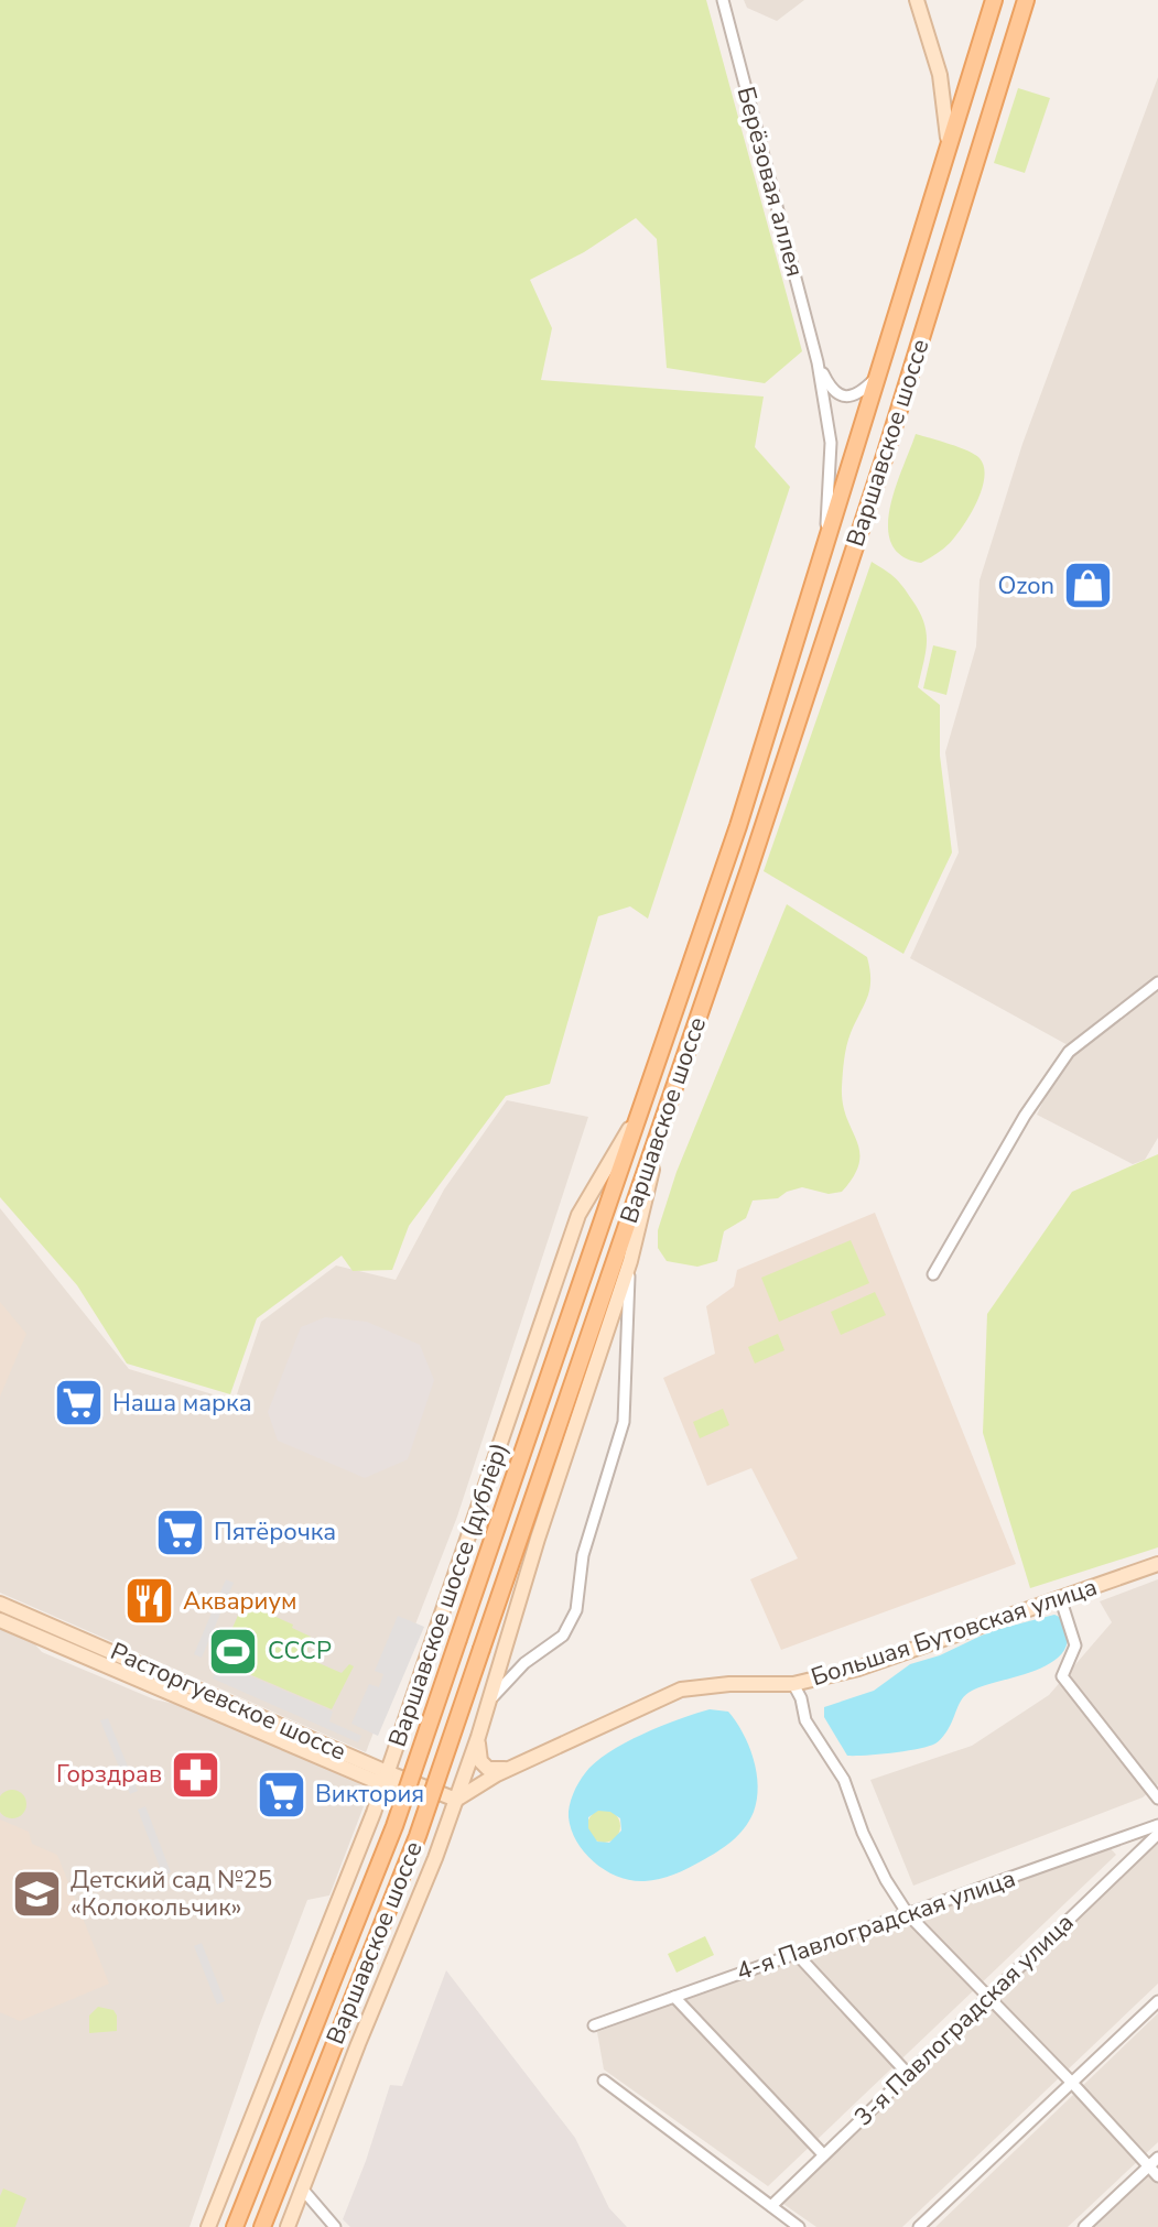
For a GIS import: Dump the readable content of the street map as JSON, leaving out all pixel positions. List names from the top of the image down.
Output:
{
  "streets": {
    "main road": [
      "Варшавское шоссе",
      "Варшавское шоссе (дублёр)",
      "Большая Бутовская улица",
      "Расторгуевское шоссе"
    ],
    "street": ["Берёзовая аллея", "4-я Павлоградская улица", "3-я Павлоградская улица"]
  },
  "crossings": [
    ["Берёзовая аллея", "Варшавское шоссе"],
    ["Варшавское шоссе", "Варшавское шоссе (дублёр)"],
    ["Варшавское шоссе (дублёр)", "Расторгуевское шоссе"]
  ],
  "places": {
    "shop": ["Ozon"],
    "supermarket": ["Наша марка", "Пятёрочка", "Виктория"],
    "restaurant": ["Аквариум"],
    "sports": ["СССР"],
    "pharmacy": ["Горздрав"],
    "school or university": ["Детский сад №25 «Колокольчик»"]
  }
}
